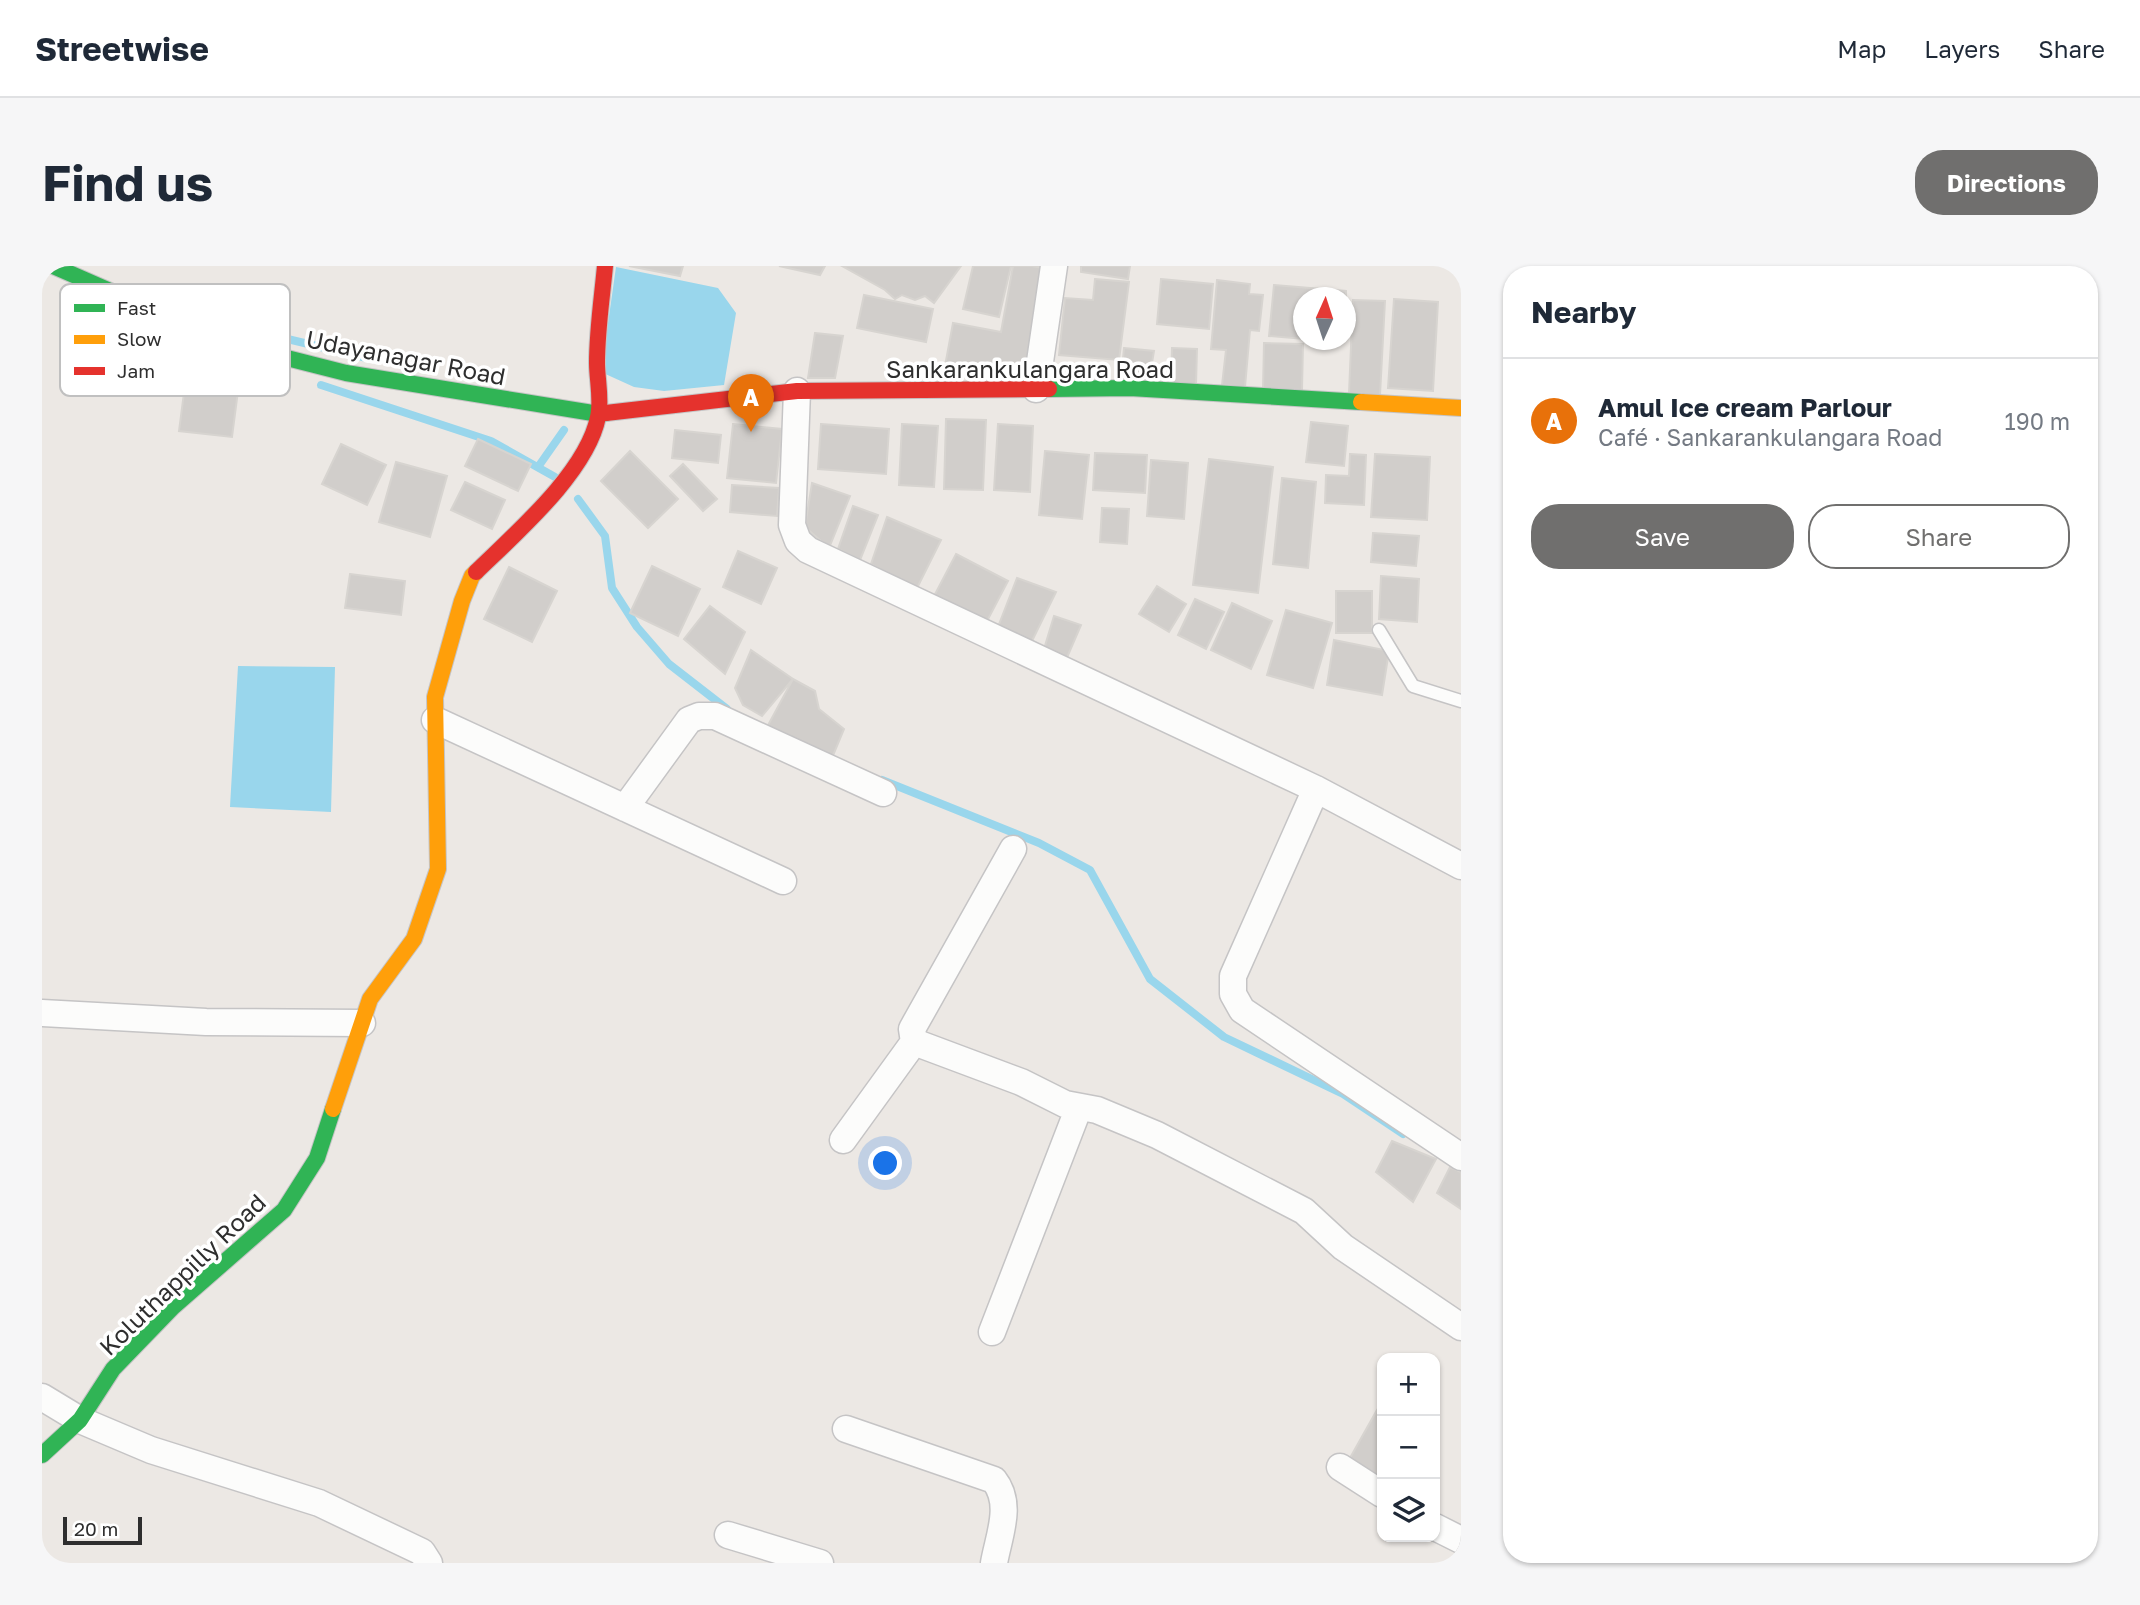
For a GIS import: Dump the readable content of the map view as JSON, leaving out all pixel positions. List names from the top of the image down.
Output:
{
  "streets": {
    "street": ["Udayanagar Road", "Sankarankulangara Road", "Koluthappilly Road"]
  },
  "crossings": [
    ["Udayanagar Road", "Sankarankulangara Road"],
    ["Udayanagar Road", "Koluthappilly Road"],
    ["Sankarankulangara Road", "Koluthappilly Road"]
  ],
  "legend": ["Fast", "Slow", "Jam"],
  "scale_bar": "20 m",
  "north": "top",
  "page": {
    "header": "Streetwise",
    "nav": ["Map", "Layers", "Share"],
    "buttons": [
      "Directions",
      ["Save", "Share"]
    ],
    "title": "Find us",
    "heading": "Nearby",
    "list": [
      {
        "mark": "A",
        "name": "Amul Ice cream Parlour",
        "note": "Café · Sankarankulangara Road",
        "value": "190 m"
      }
    ],
    "pins": "A",
    "map_buttons": ["+", "−"],
    "scale": "20 m"
  }
}
